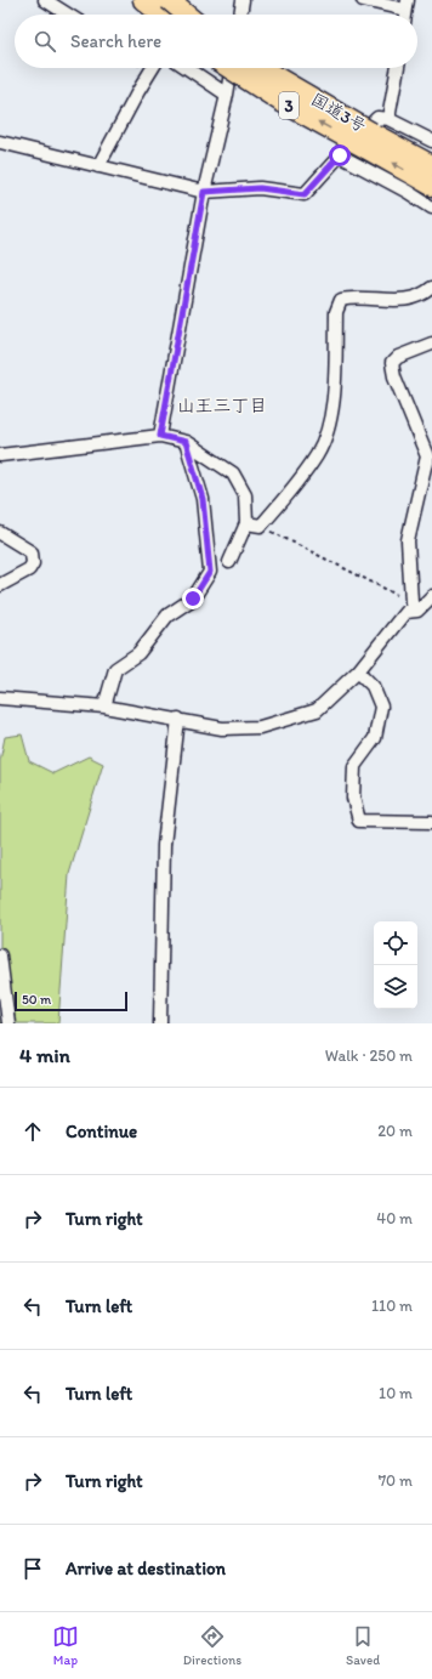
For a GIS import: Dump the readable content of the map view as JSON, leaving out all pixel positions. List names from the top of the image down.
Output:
{
  "streets": {
    "highway": ["3", "国道3号"]
  },
  "districts": ["山王三丁目"],
  "scale_bar": "50 m",
  "page": {
    "search": "Search here",
    "scale": "50 m",
    "heading": ["4 min", "Walk · 250 m"],
    "list": [
      ["Continue", "20 m"],
      ["Turn right", "40 m"],
      ["Turn left", "110 m"],
      ["Turn left", "10 m"],
      ["Turn right", "70 m"],
      "Arrive at destination"
    ],
    "nav": ["Map", "Directions", "Saved"]
  }
}
